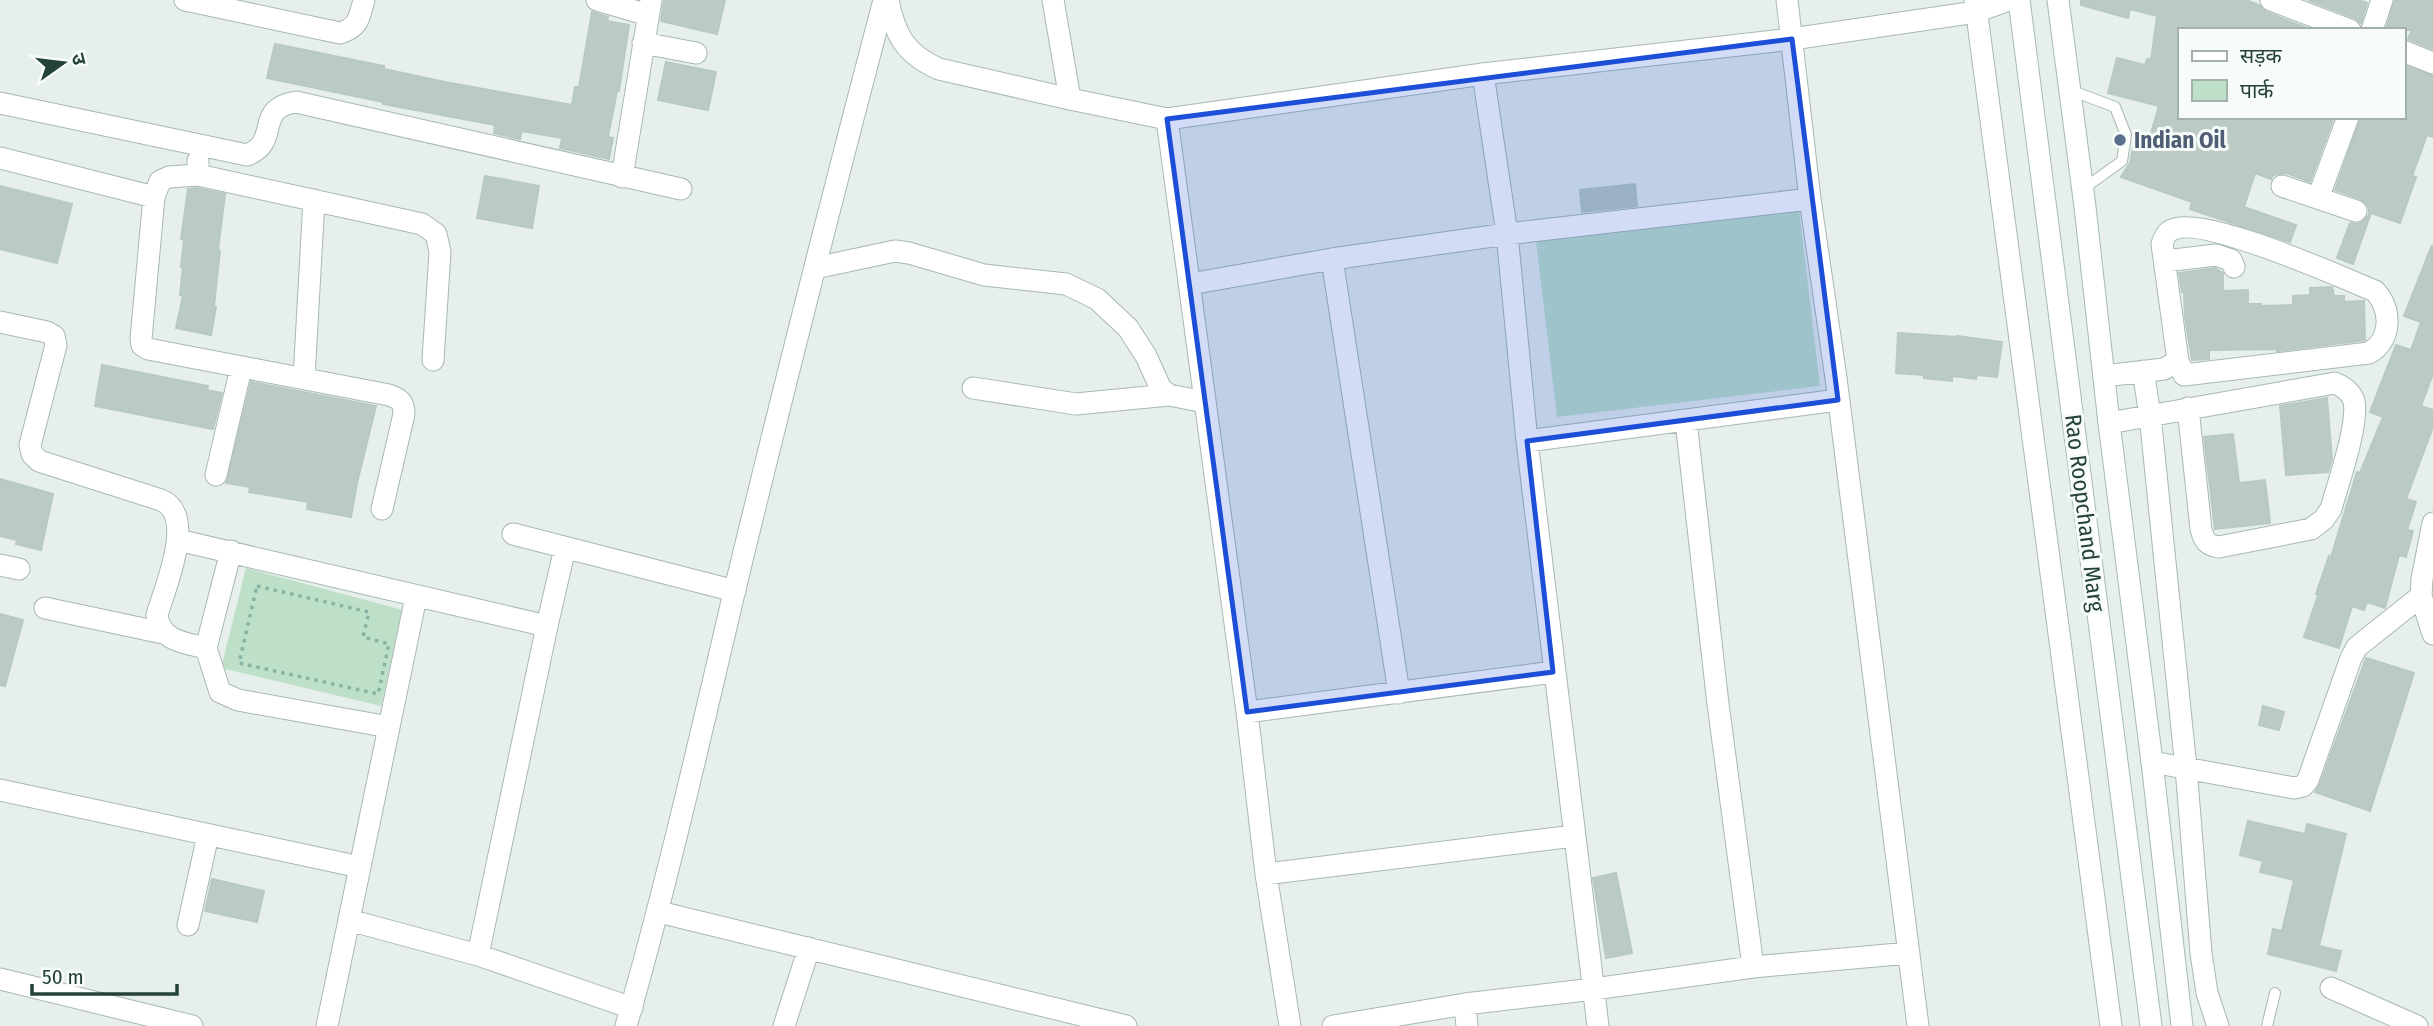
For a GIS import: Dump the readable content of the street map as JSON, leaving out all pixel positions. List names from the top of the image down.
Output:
{
  "streets": {
    "street": ["Rao Roopchand Marg"]
  },
  "places": ["Indian Oil"],
  "legend": ["सड़क", "पार्क"],
  "scale_bar": "50 m",
  "north": "right"
}
